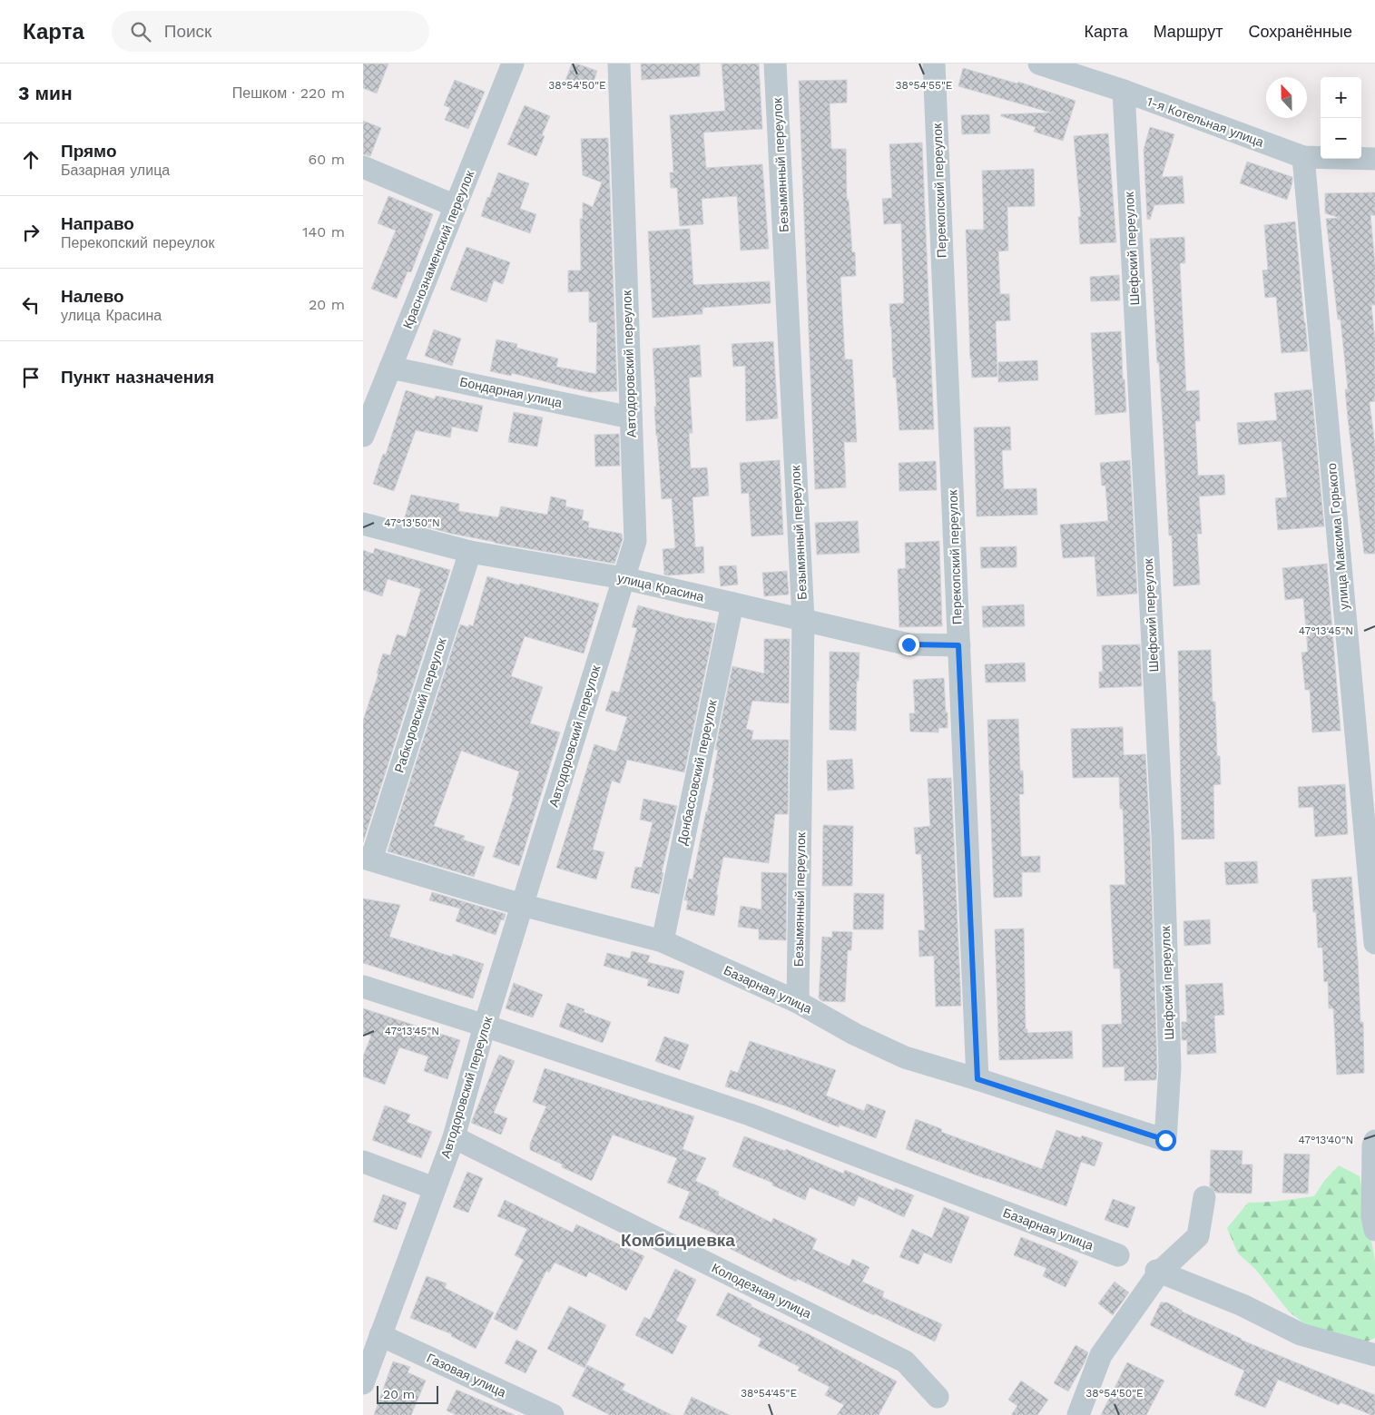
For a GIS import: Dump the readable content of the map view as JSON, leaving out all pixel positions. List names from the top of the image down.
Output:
{
  "streets": {
    "street": [
      "1-я Котельная улица",
      "Безымянный переулок",
      "Перекопский переулок",
      "Шефский переулок",
      "Краснознаменский переулок",
      "Автодоровский переулок",
      "Бондарная улица",
      "улица Максима Горького",
      "улица Красина",
      "Рабкоровский переулок",
      "Донбассовский переулок",
      "Базарная улица",
      "Колодезная улица",
      "Газовая улица"
    ]
  },
  "crossings": [
    ["1-я Котельная улица", "Шефский переулок"],
    ["1-я Котельная улица", "улица Максима Горького"],
    ["Безымянный переулок", "улица Красина"],
    ["Безымянный переулок", "Базарная улица"],
    ["Перекопский переулок", "улица Красина"],
    ["Перекопский переулок", "Базарная улица"],
    ["Шефский переулок", "Базарная улица"],
    ["Краснознаменский переулок", "Бондарная улица"],
    ["Автодоровский переулок", "Бондарная улица"],
    ["Автодоровский переулок", "улица Красина"],
    ["Автодоровский переулок", "Базарная улица"],
    ["Автодоровский переулок", "Колодезная улица"],
    ["Автодоровский переулок", "Газовая улица"],
    ["улица Красина", "Рабкоровский переулок"],
    ["улица Красина", "Донбассовский переулок"],
    ["Рабкоровский переулок", "Базарная улица"],
    ["Донбассовский переулок", "Базарная улица"]
  ],
  "districts": ["Комбициевка"],
  "scale_bar": "20 m",
  "north": "top",
  "page": {
    "header": "Карта",
    "search": "Поиск",
    "nav": ["Карта", "Маршрут", "Сохранённые"],
    "heading": ["3 мин", "Пешком · 220 m"],
    "map_buttons": ["+", "−"],
    "list": [
      ["Прямо", "Базарная улица", "60 m"],
      ["Направо", "Перекопский переулок", "140 m"],
      ["Налево", "улица Красина", "20 m"],
      "Пункт назначения"
    ],
    "scale": "20 m"
  },
  "coordinates": [
    "38°54'50\"E",
    "38°54'55\"E",
    "47°13'50\"N",
    "47°13'45\"N",
    "47°13'40\"N",
    "38°54'45\"E"
  ]
}
